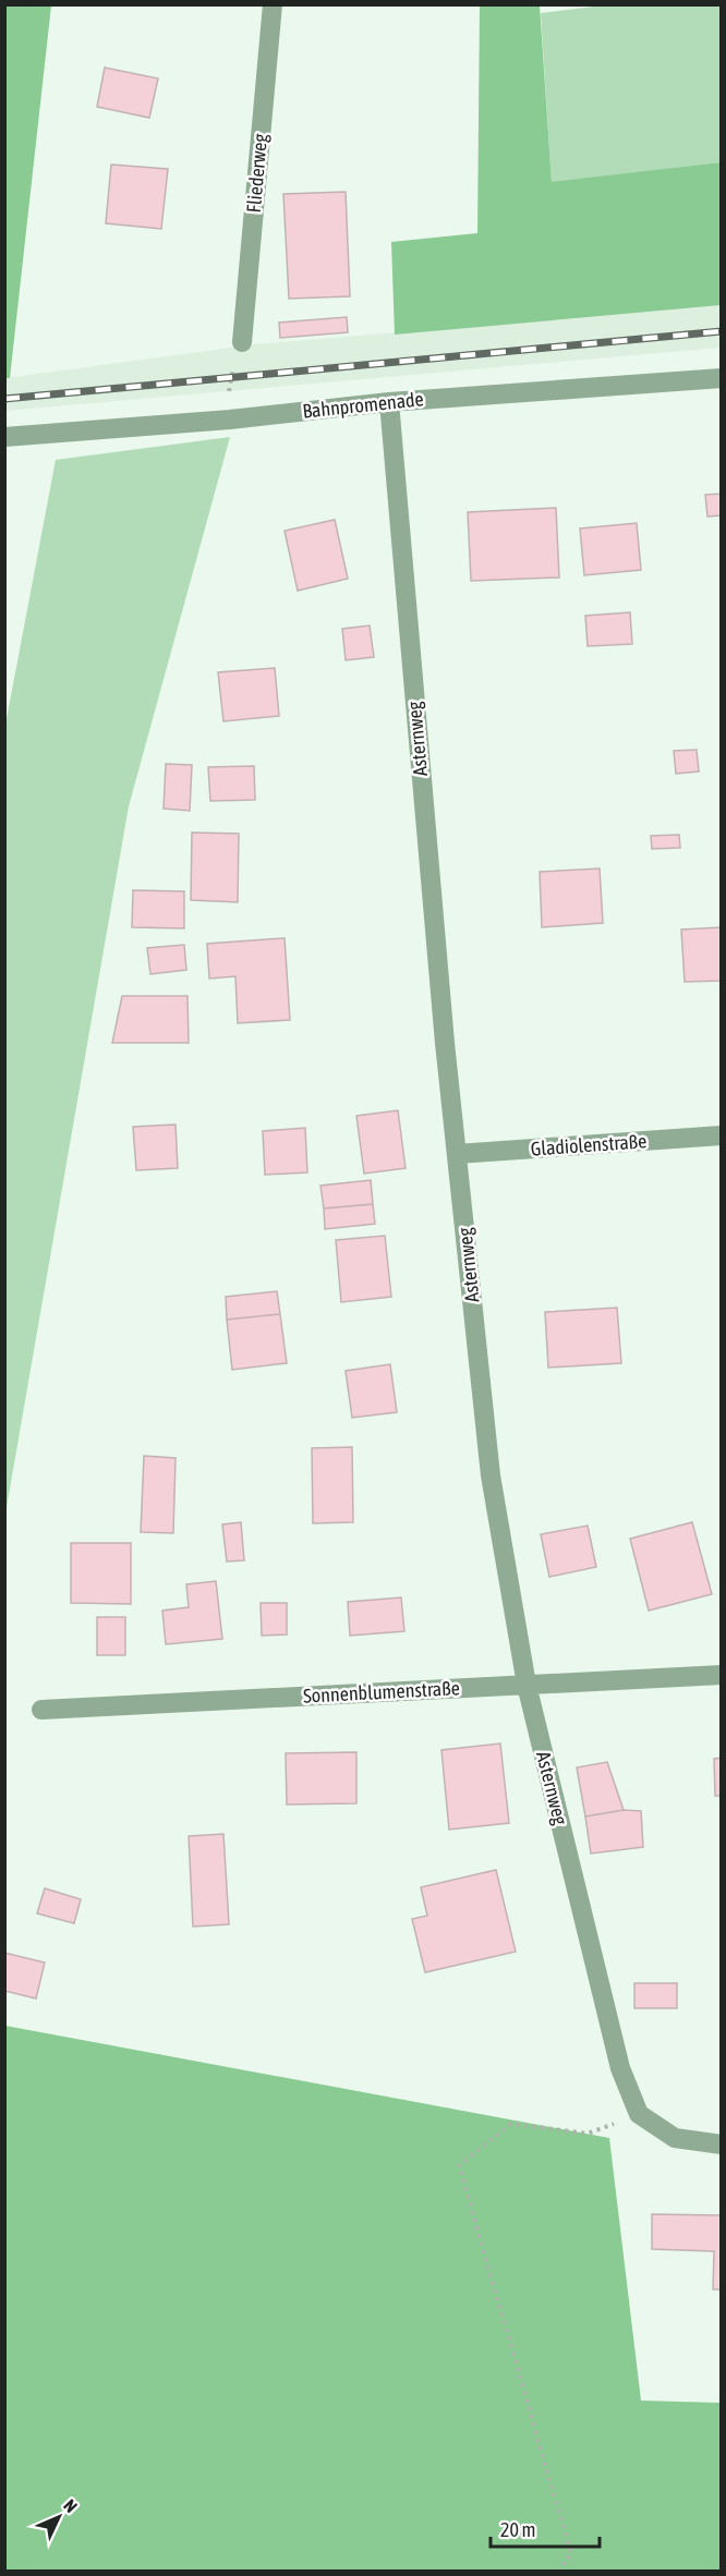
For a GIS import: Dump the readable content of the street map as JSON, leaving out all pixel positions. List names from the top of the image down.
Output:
{
  "streets": {
    "street": [
      "Fliederweg",
      "Bahnpromenade",
      "Asternweg",
      "Gladiolenstraße",
      "Sonnenblumenstraße"
    ]
  },
  "crossings": [
    ["Bahnpromenade", "Asternweg"],
    ["Asternweg", "Gladiolenstraße"],
    ["Asternweg", "Sonnenblumenstraße"]
  ],
  "scale_bar": "20 m",
  "north": "top right"
}
